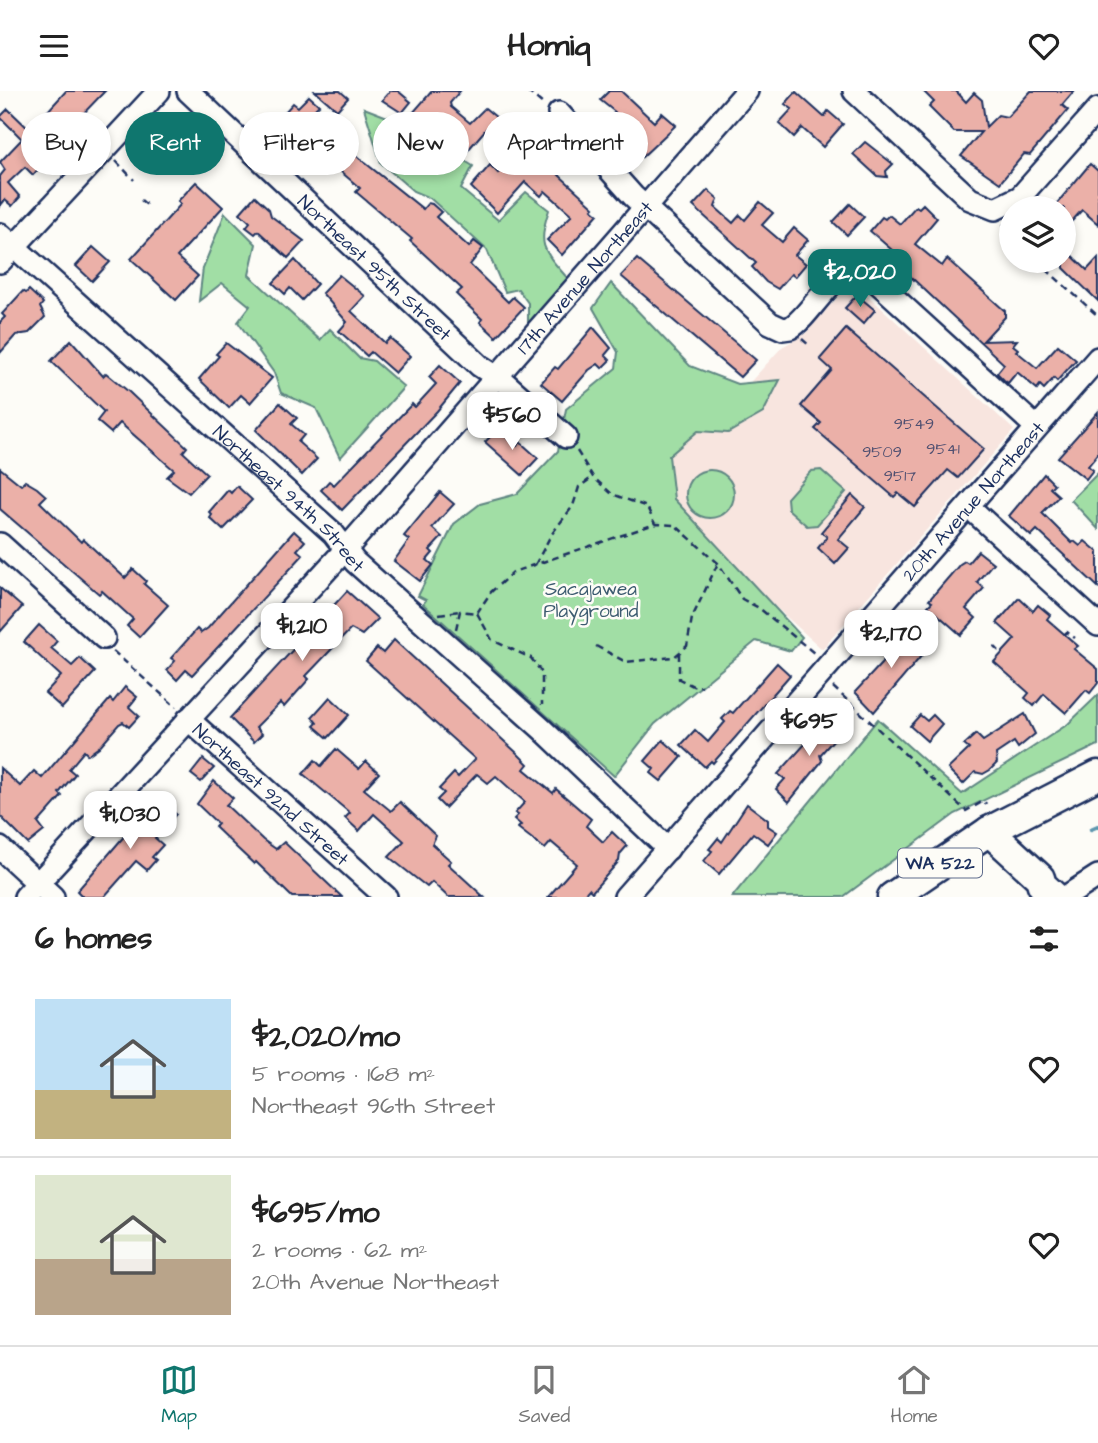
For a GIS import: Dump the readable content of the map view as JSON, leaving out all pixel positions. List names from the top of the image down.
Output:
{
  "streets": {
    "main road": ["WA 522"],
    "street": [
      "Northeast 95th Street",
      "17th Avenue Northeast",
      "Northeast 94th Street",
      "20th Avenue Northeast",
      "Northeast 92nd Street"
    ]
  },
  "crossings": [
    ["Northeast 95th Street", "17th Avenue Northeast"],
    ["17th Avenue Northeast", "Northeast 94th Street"],
    ["17th Avenue Northeast", "Northeast 92nd Street"],
    ["Northeast 94th Street", "20th Avenue Northeast"]
  ],
  "parks": ["Sacajawea Playground"],
  "house_numbers": [
    "9549",
    "9541",
    "9509",
    "9517"
  ],
  "page": {
    "header": "Homiq",
    "chip": [
      "Buy",
      "Rent",
      "Filters",
      "New",
      "Apartment"
    ],
    "price": [
      "$2,020",
      "$560",
      "$1,210",
      "$2,170",
      "$695",
      "$1,030"
    ],
    "heading": "6 homes",
    "list": [
      {
        "name": "$2,020/mo",
        "note": "5 rooms · 168 m² · Northeast 96th Street"
      },
      {
        "name": "$695/mo",
        "note": "2 rooms · 62 m² · 20th Avenue Northeast"
      }
    ],
    "tabs": ["Map", "Saved", "Home"]
  }
}
